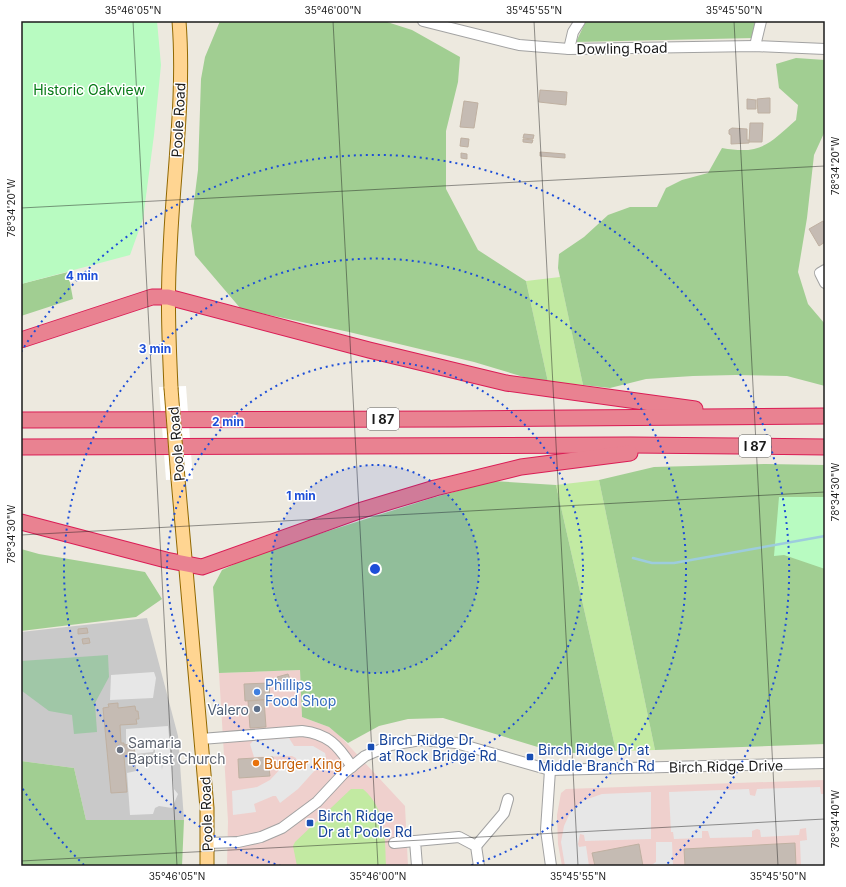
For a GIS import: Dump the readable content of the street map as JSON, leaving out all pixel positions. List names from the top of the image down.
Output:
{
  "streets": {
    "highway": ["I 87"],
    "main road": ["Poole Road"],
    "street": ["Dowling Road", "Birch Ridge Drive"]
  },
  "crossings": [
    ["Poole Road", "Birch Ridge Drive"]
  ],
  "parks": ["Historic Oakview"],
  "places": {
    "other": [
      "Phillips Food Shop",
      "Valero",
      "Samaria Baptist Church",
      "Burger King"
    ],
    "transit": ["Birch Ridge Dr at Rock Bridge Rd", "Birch Ridge Dr at Middle Branch Rd", "Birch Ridge Dr at Poole Rd"]
  },
  "coordinates": [
    "35°46'05\"N",
    "35°46'00\"N",
    "35°45'55\"N",
    "35°45'50\"N",
    "78°34'20\"W",
    "78°34'30\"W",
    "78°34'40\"W"
  ],
  "rings": [
    "4 min",
    "3 min",
    "2 min",
    "1 min"
  ]
}
